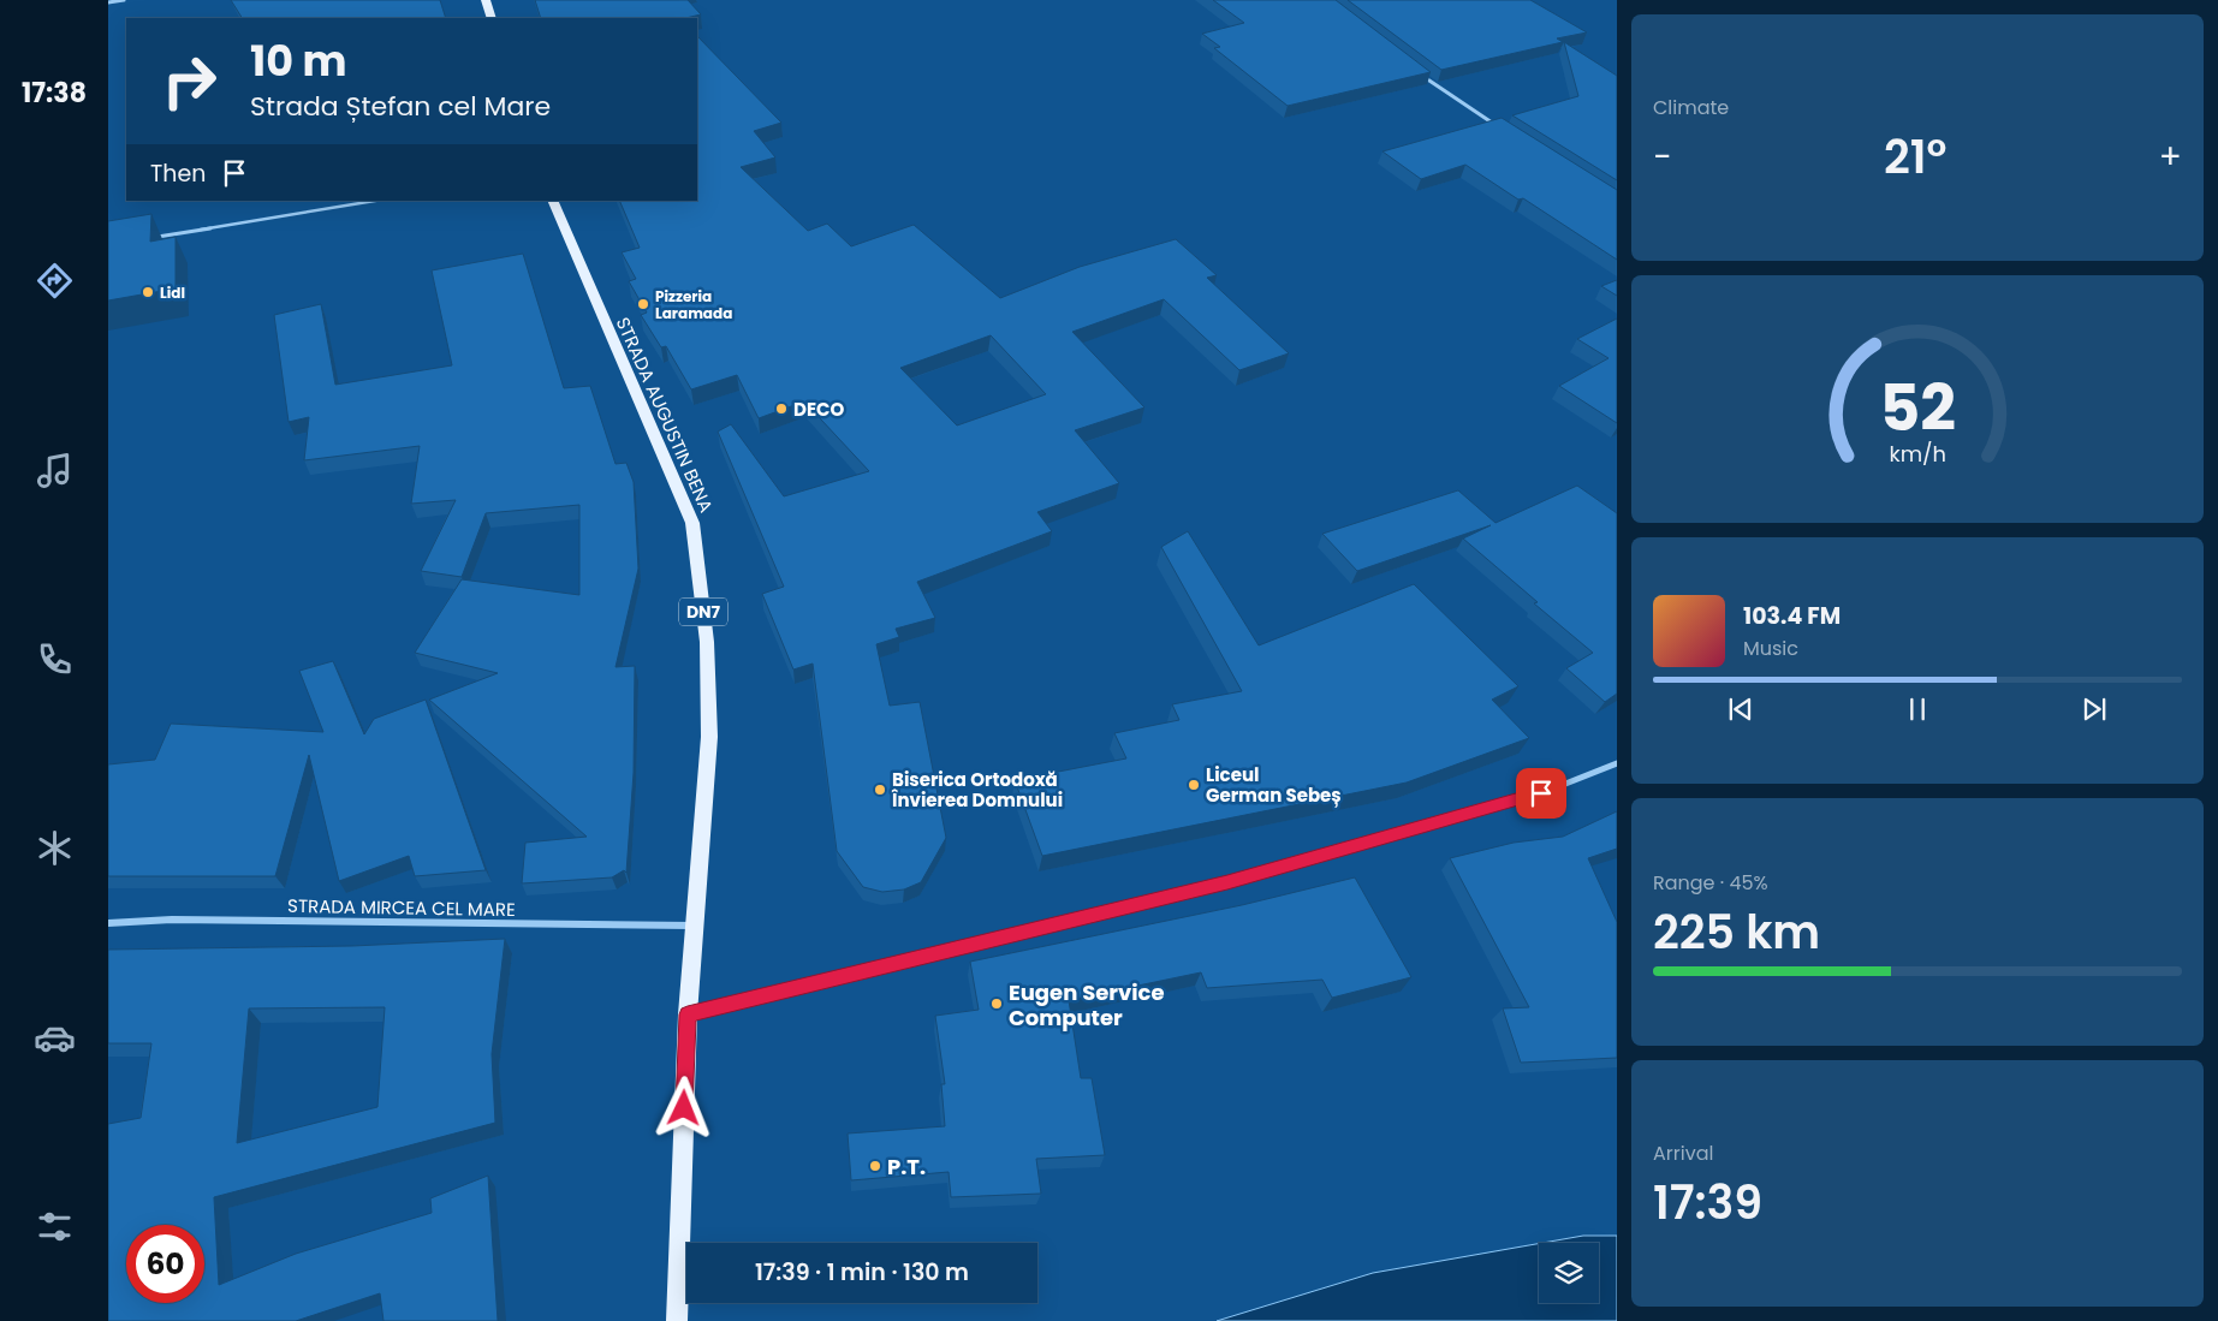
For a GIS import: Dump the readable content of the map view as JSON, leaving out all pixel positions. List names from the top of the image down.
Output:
{
  "streets": {
    "main road": ["STRADA AUGUSTIN BENA", "DN7"],
    "street": ["STRADA MIRCEA CEL MARE"]
  },
  "crossings": [
    ["STRADA AUGUSTIN BENA", "DN7"],
    ["STRADA AUGUSTIN BENA", "STRADA MIRCEA CEL MARE"]
  ],
  "places": [
    "Lidl",
    "Pizzeria Laramada",
    "DECO",
    "Liceul German Sebeș",
    "Biserica Ortodoxă Învierea Domnului",
    "Eugen Service Computer",
    "P.T."
  ],
  "page": {
    "tabs": "17:38",
    "tile": [
      "Climate",
      ["Range · 45%", "225 km"],
      ["Arrival", "17:39"]
    ],
    "turn": ["10 m", "Strada Ștefan cel Mare"],
    "heat": ["−", "21°", "+"],
    "then": "Then",
    "song": ["103.4 FM", "Music"],
    "limit": "60",
    "trip": "17:39 · 1 min · 130 m",
    "gauge": ["52", "km/h"]
  }
}
